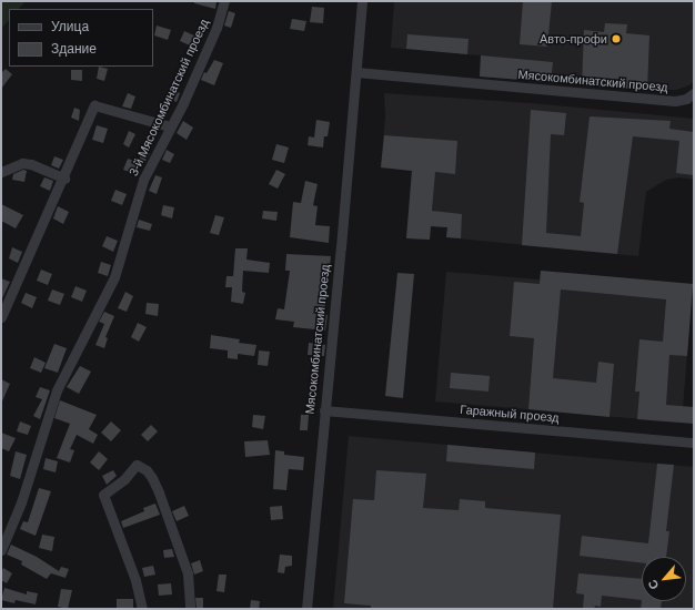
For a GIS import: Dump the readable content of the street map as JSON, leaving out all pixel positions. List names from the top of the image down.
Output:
{
  "streets": {
    "street": ["Мясокомбинатский проезд", "3-й Мясокомбинатский проезд", "Гаражный проезд"]
  },
  "crossings": [
    ["Мясокомбинатский проезд", "Гаражный проезд"]
  ],
  "places": ["Авто-профи"],
  "legend": ["Улица", "Здание"],
  "north": "bottom left"
}
